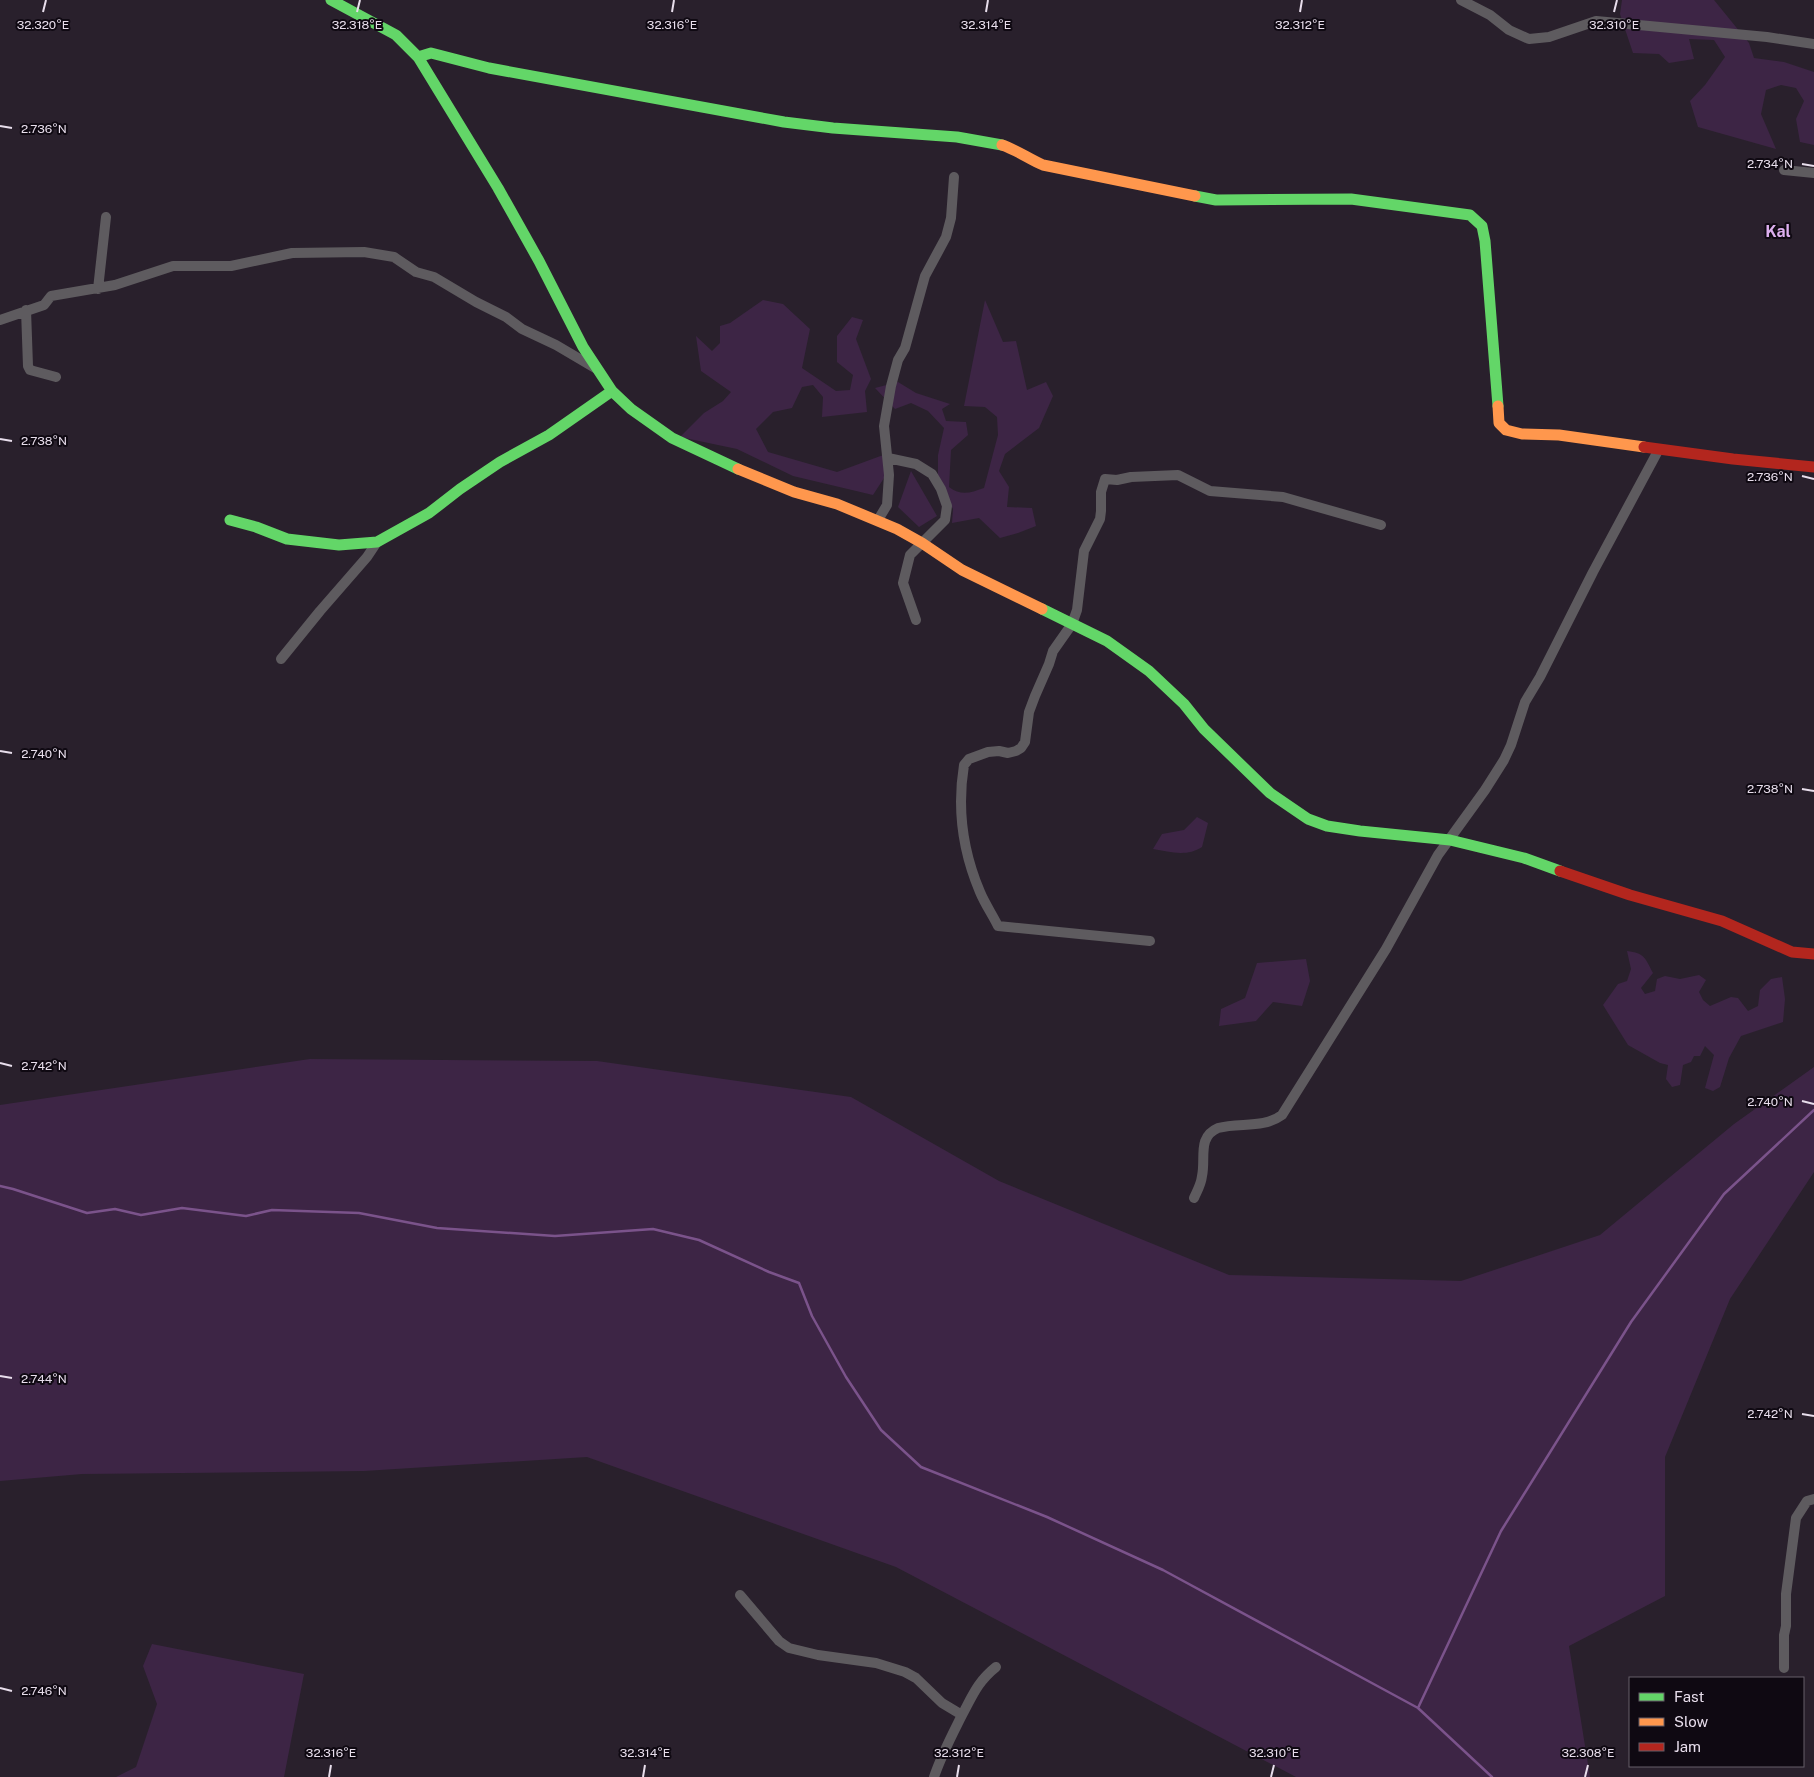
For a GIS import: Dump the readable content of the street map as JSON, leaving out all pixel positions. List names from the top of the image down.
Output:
{
  "districts": ["Kal"],
  "legend": ["Fast", "Slow", "Jam"],
  "coordinates": [
    "32.320°E",
    "32.318°E",
    "32.316°E",
    "32.314°E",
    "32.312°E",
    "32.310°E",
    "2.736°N",
    "2.734°N",
    "2.738°N",
    "2.740°N",
    "2.742°N",
    "2.744°N",
    "2.746°N",
    "32.308°E"
  ]
}
